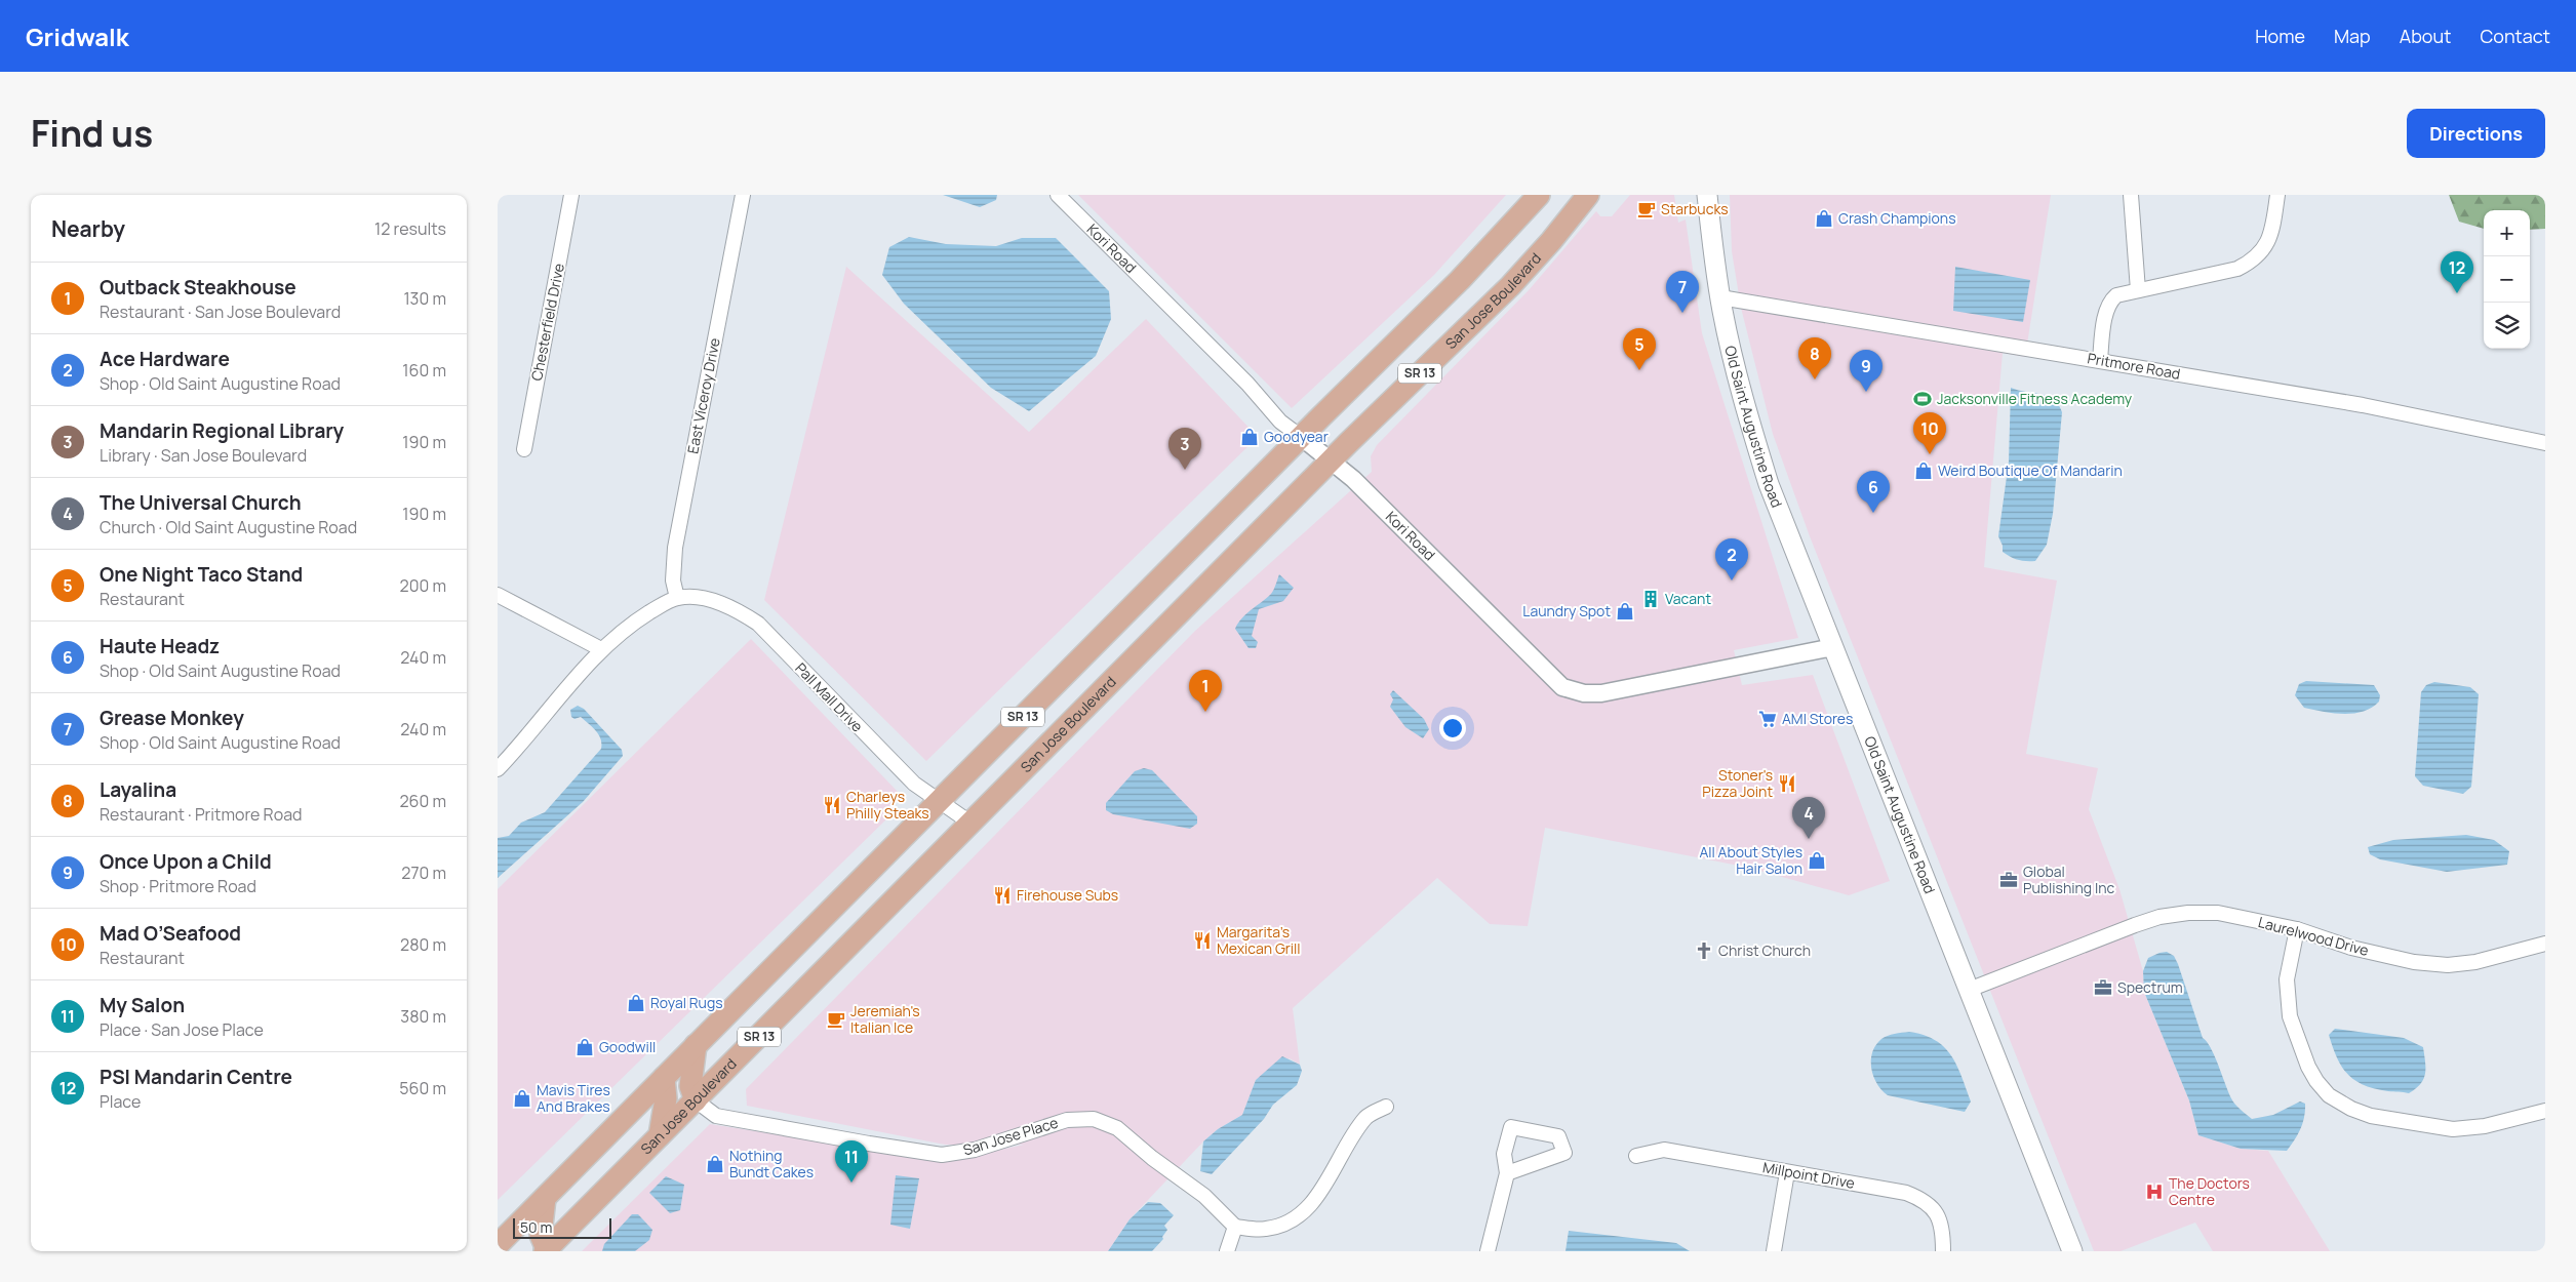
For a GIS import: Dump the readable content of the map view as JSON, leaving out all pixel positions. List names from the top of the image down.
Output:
{
  "streets": {
    "main road": ["San Jose Boulevard", "SR 13", "Old Saint Augustine Road"],
    "street": [
      "Kori Road",
      "Chesterfield Drive",
      "Pritmore Road",
      "East Viceroy Drive",
      "Pall Mall Drive",
      "Laurelwood Drive",
      "San Jose Place",
      "Millpoint Drive"
    ]
  },
  "crossings": [
    ["Kori Road", "San Jose Boulevard"],
    ["Kori Road", "SR 13"],
    ["Kori Road", "Old Saint Augustine Road"],
    ["San Jose Boulevard", "Pall Mall Drive"],
    ["San Jose Boulevard", "San Jose Place"],
    ["Pritmore Road", "Old Saint Augustine Road"],
    ["SR 13", "Pall Mall Drive"],
    ["East Viceroy Drive", "Pall Mall Drive"],
    ["Old Saint Augustine Road", "Laurelwood Drive"]
  ],
  "places": {
    "cafe": ["Starbucks", "Jeremiah's Italian Ice"],
    "shop": [
      "Crash Champions",
      "Goodyear",
      "Weird Boutique Of Mandarin",
      "Laundry Spot",
      "All About Styles Hair Salon",
      "Royal Rugs",
      "Goodwill",
      "Mavis Tires And Brakes",
      "Nothing Bundt Cakes"
    ],
    "sports": ["Jacksonville Fitness Academy"],
    "building": ["Vacant"],
    "supermarket": ["AMI Stores"],
    "restaurant": [
      "Stoner's Pizza Joint",
      "Charleys Philly Steaks",
      "Firehouse Subs",
      "Margarita’s Mexican Grill"
    ],
    "office": ["Global Publishing Inc", "Spectrum"],
    "church": ["Christ Church"],
    "hospital": ["The Doctors Centre"]
  },
  "scale_bar": "50 m",
  "page": {
    "header": "Gridwalk",
    "nav": [
      "Home",
      "Map",
      "About",
      "Contact"
    ],
    "title": "Find us",
    "buttons": "Directions",
    "heading": ["Nearby", "12 results"],
    "map_buttons": ["+", "−"],
    "pins": [
      "12",
      "7",
      "5",
      "8",
      "9",
      "10",
      "3",
      "6",
      "2",
      "1",
      "4",
      "11"
    ],
    "list": [
      {
        "mark": "1",
        "name": "Outback Steakhouse",
        "note": "Restaurant · San Jose Boulevard",
        "value": "130 m"
      },
      {
        "mark": "2",
        "name": "Ace Hardware",
        "note": "Shop · Old Saint Augustine Road",
        "value": "160 m"
      },
      {
        "mark": "3",
        "name": "Mandarin Regional Library",
        "note": "Library · San Jose Boulevard",
        "value": "190 m"
      },
      {
        "mark": "4",
        "name": "The Universal Church",
        "note": "Church · Old Saint Augustine Road",
        "value": "190 m"
      },
      {
        "mark": "5",
        "name": "One Night Taco Stand",
        "note": "Restaurant",
        "value": "200 m"
      },
      {
        "mark": "6",
        "name": "Haute Headz",
        "note": "Shop · Old Saint Augustine Road",
        "value": "240 m"
      },
      {
        "mark": "7",
        "name": "Grease Monkey",
        "note": "Shop · Old Saint Augustine Road",
        "value": "240 m"
      },
      {
        "mark": "8",
        "name": "Layalina",
        "note": "Restaurant · Pritmore Road",
        "value": "260 m"
      },
      {
        "mark": "9",
        "name": "Once Upon a Child",
        "note": "Shop · Pritmore Road",
        "value": "270 m"
      },
      {
        "mark": "10",
        "name": "Mad O’Seafood",
        "note": "Restaurant",
        "value": "280 m"
      },
      {
        "mark": "11",
        "name": "My Salon",
        "note": "Place · San Jose Place",
        "value": "380 m"
      },
      {
        "mark": "12",
        "name": "PSI Mandarin Centre",
        "note": "Place",
        "value": "560 m"
      }
    ],
    "scale": "50 m"
  }
}
